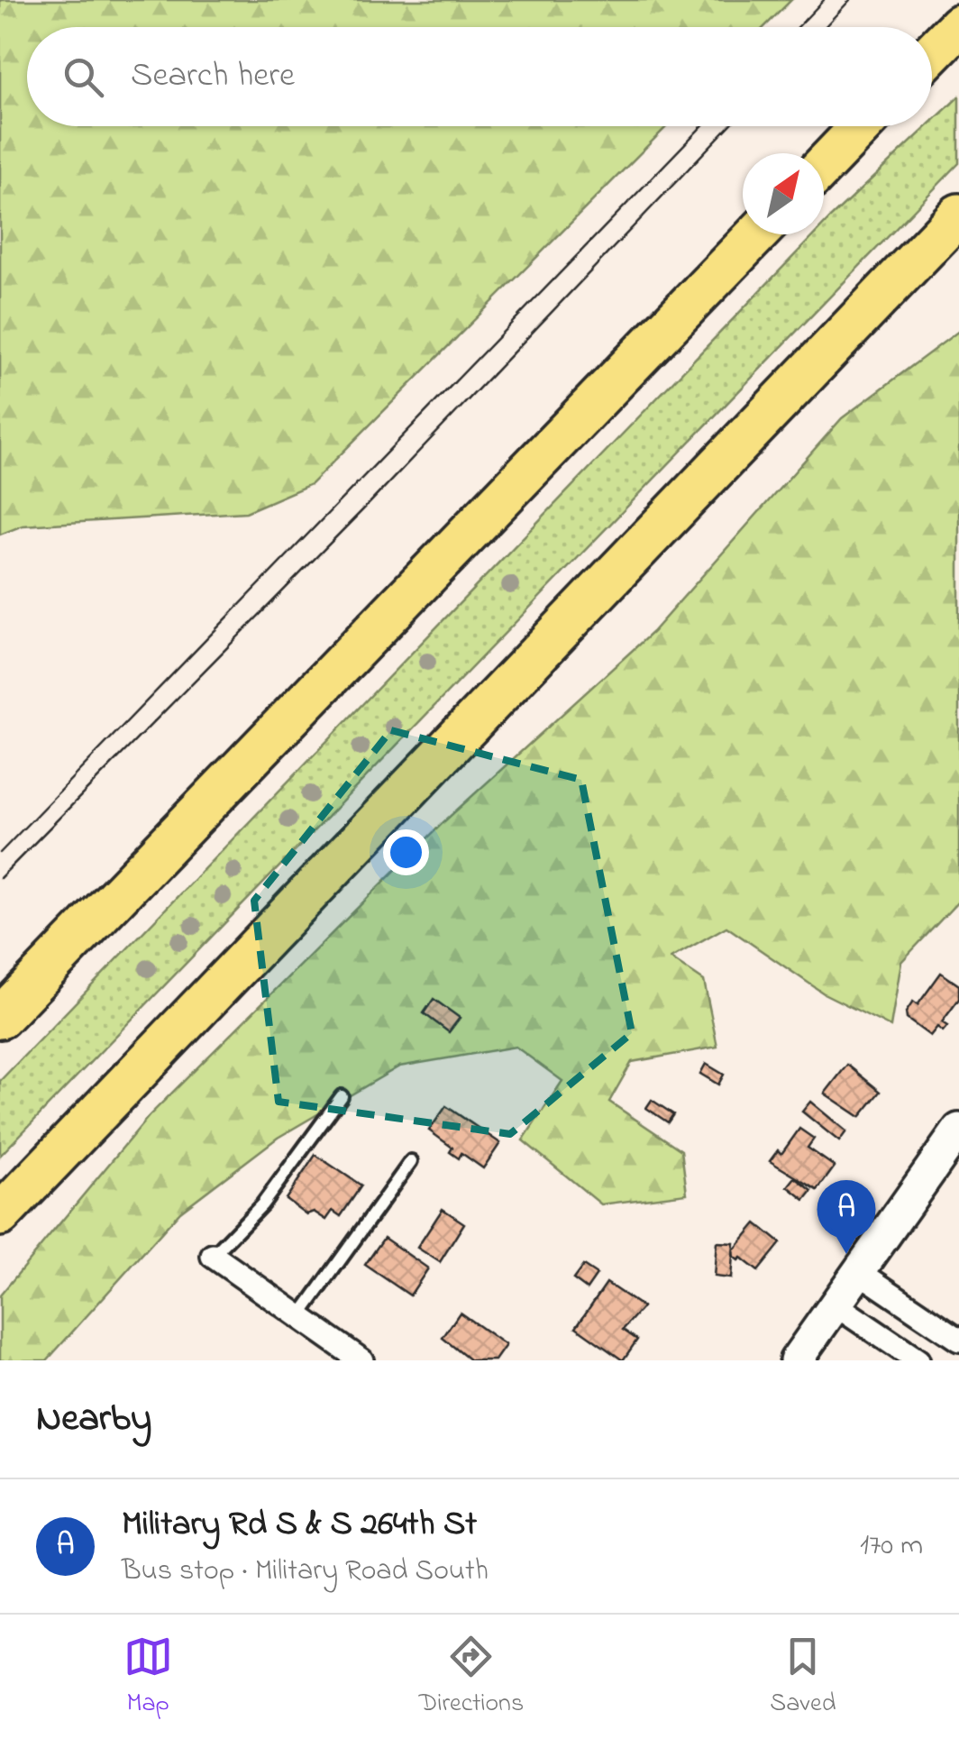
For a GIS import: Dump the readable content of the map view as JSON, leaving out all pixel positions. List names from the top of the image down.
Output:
{
  "north": "top right",
  "page": {
    "search": "Search here",
    "pins": "A",
    "heading": "Nearby",
    "list": [
      {
        "mark": "A",
        "name": "Military Rd S & S 264th St",
        "note": "Bus stop · Military Road South",
        "value": "170 m"
      }
    ],
    "nav": ["Map", "Directions", "Saved"]
  }
}
